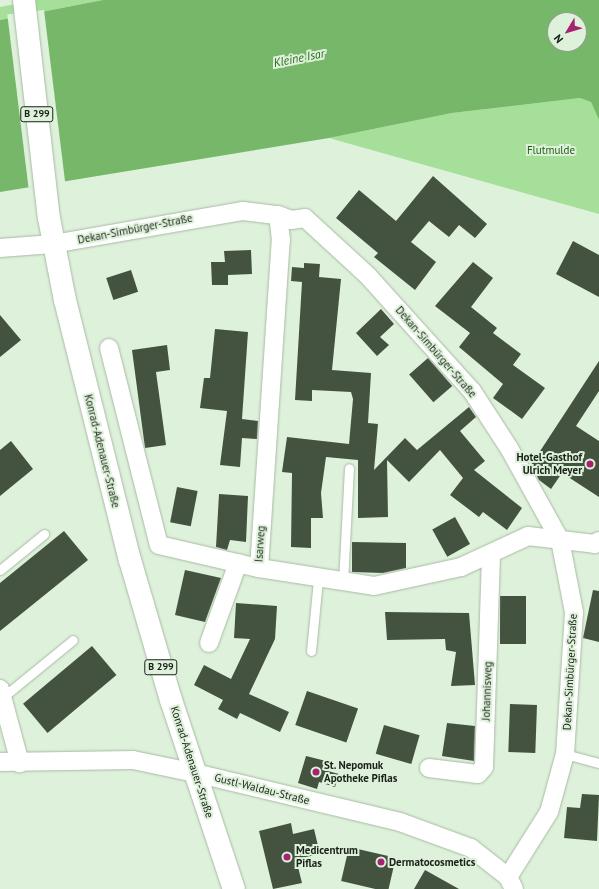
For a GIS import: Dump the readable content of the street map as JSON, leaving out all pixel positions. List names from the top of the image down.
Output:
{
  "streets": {
    "main road": ["B 299", "Konrad-Adenauer-Straße"],
    "street": [
      "Dekan-Simbürger-Straße",
      "Isarweg",
      "Johannisweg",
      "Gustl-Waldau-Straße"
    ]
  },
  "crossings": [
    ["Dekan-Simbürger-Straße", "Konrad-Adenauer-Straße"],
    ["Dekan-Simbürger-Straße", "Isarweg"],
    ["Dekan-Simbürger-Straße", "Gustl-Waldau-Straße"],
    ["Konrad-Adenauer-Straße", "Gustl-Waldau-Straße"]
  ],
  "water": ["Kleine Isar"],
  "parks": ["Flutmulde"],
  "places": [
    "Hotel-Gasthof Ulrich Meyer",
    "St. Nepomuk Apotheke Piflas",
    "Medicentrum Piflas",
    "Dermatocosmetics"
  ],
  "north": "bottom left"
}
